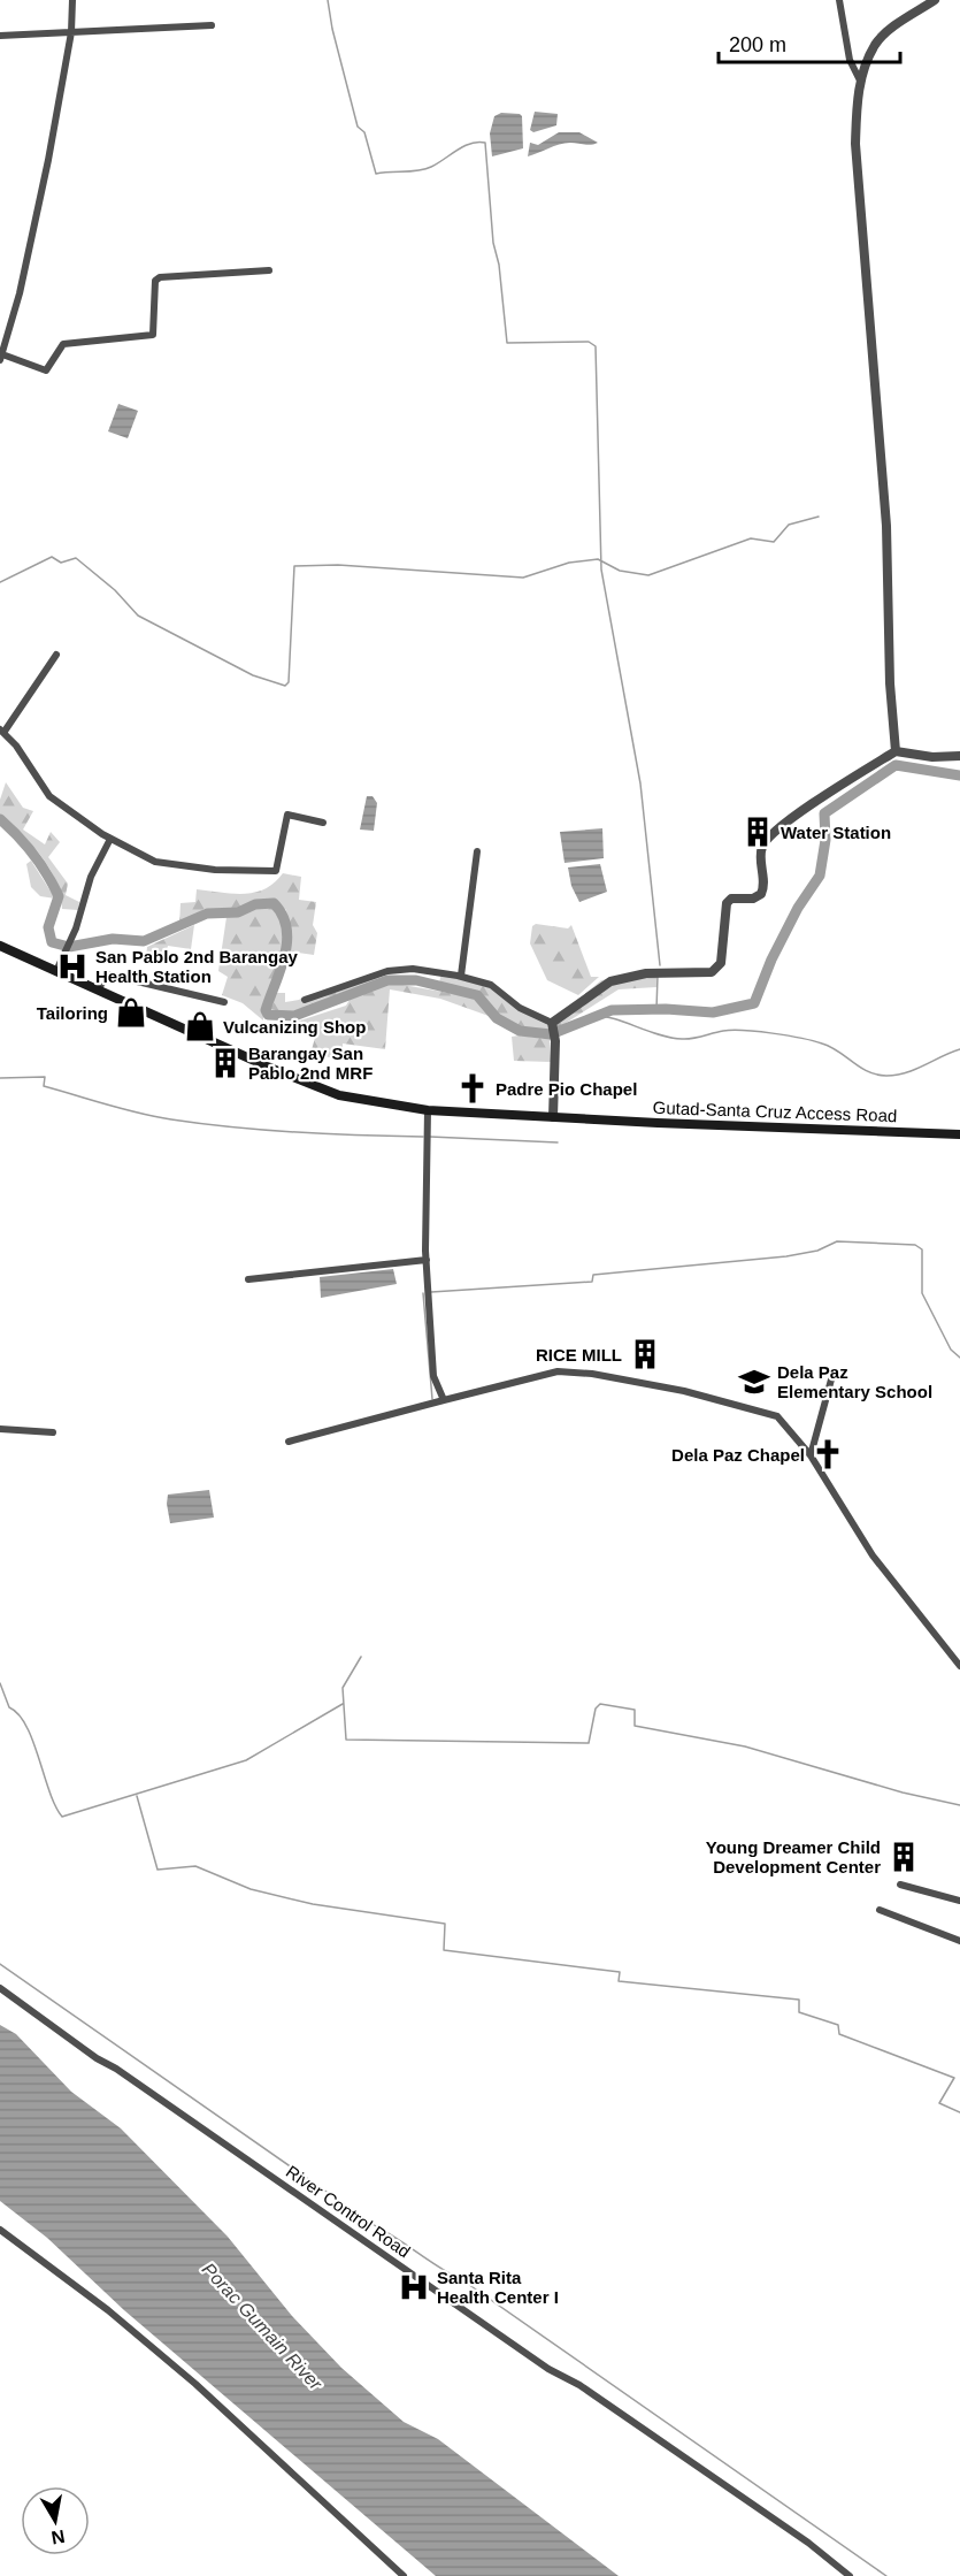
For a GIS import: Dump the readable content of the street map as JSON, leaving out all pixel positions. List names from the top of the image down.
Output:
{
  "streets": {
    "main road": ["Gutad-Santa Cruz Access Road"],
    "street": ["River Control Road"]
  },
  "water": ["Porac Gumain River"],
  "places": {
    "building": [
      "Water Station",
      "Barangay San Pablo 2nd MRF",
      "RICE MILL",
      "Young Dreamer Child Development Center"
    ],
    "hospital": ["San Pablo 2nd Barangay Health Station", "Santa Rita Health Center I"],
    "shop": ["Tailoring", "Vulcanizing Shop"],
    "church": ["Padre Pio Chapel", "Dela Paz Chapel"],
    "school or university": ["Dela Paz Elementary School"]
  },
  "scale_bar": "200 m",
  "north": "bottom"
}
